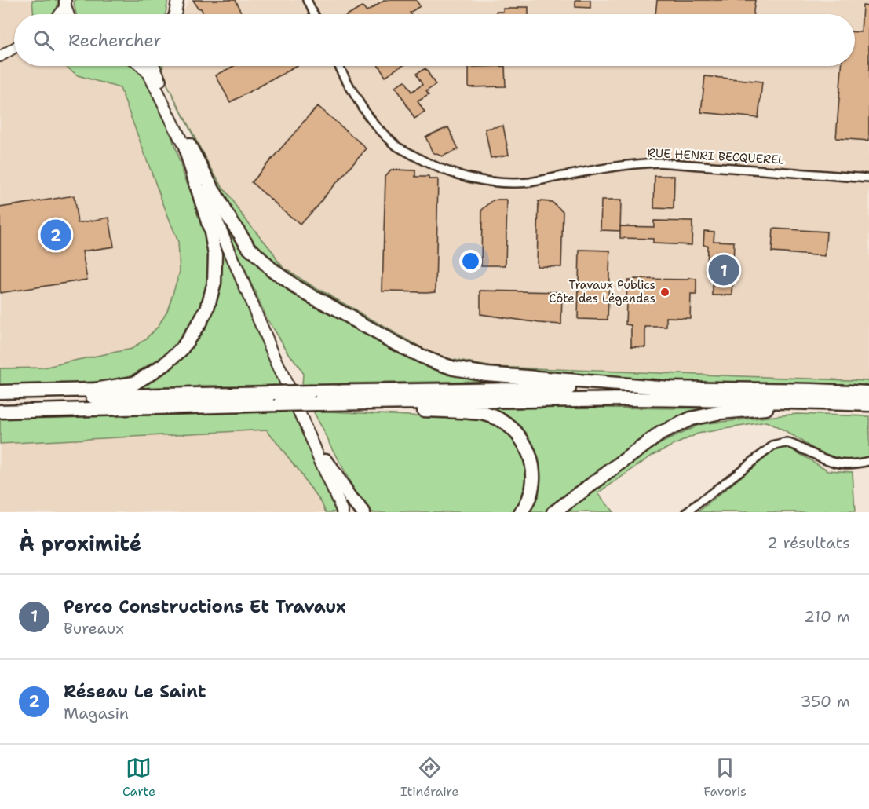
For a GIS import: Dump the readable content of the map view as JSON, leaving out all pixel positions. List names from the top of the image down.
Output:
{
  "streets": {
    "street": ["RUE HENRI BECQUEREL"]
  },
  "places": ["Travaux Publics Côte des Légendes"],
  "page": {
    "search": "Rechercher",
    "pins": ["2", "1"],
    "heading": ["À proximité", "2 résultats"],
    "list": [
      {
        "mark": "1",
        "name": "Perco Constructions Et Travaux",
        "note": "Bureaux",
        "value": "210 m"
      },
      {
        "mark": "2",
        "name": "Réseau Le Saint",
        "note": "Magasin",
        "value": "350 m"
      }
    ],
    "nav": ["Carte", "Itinéraire", "Favoris"]
  }
}
